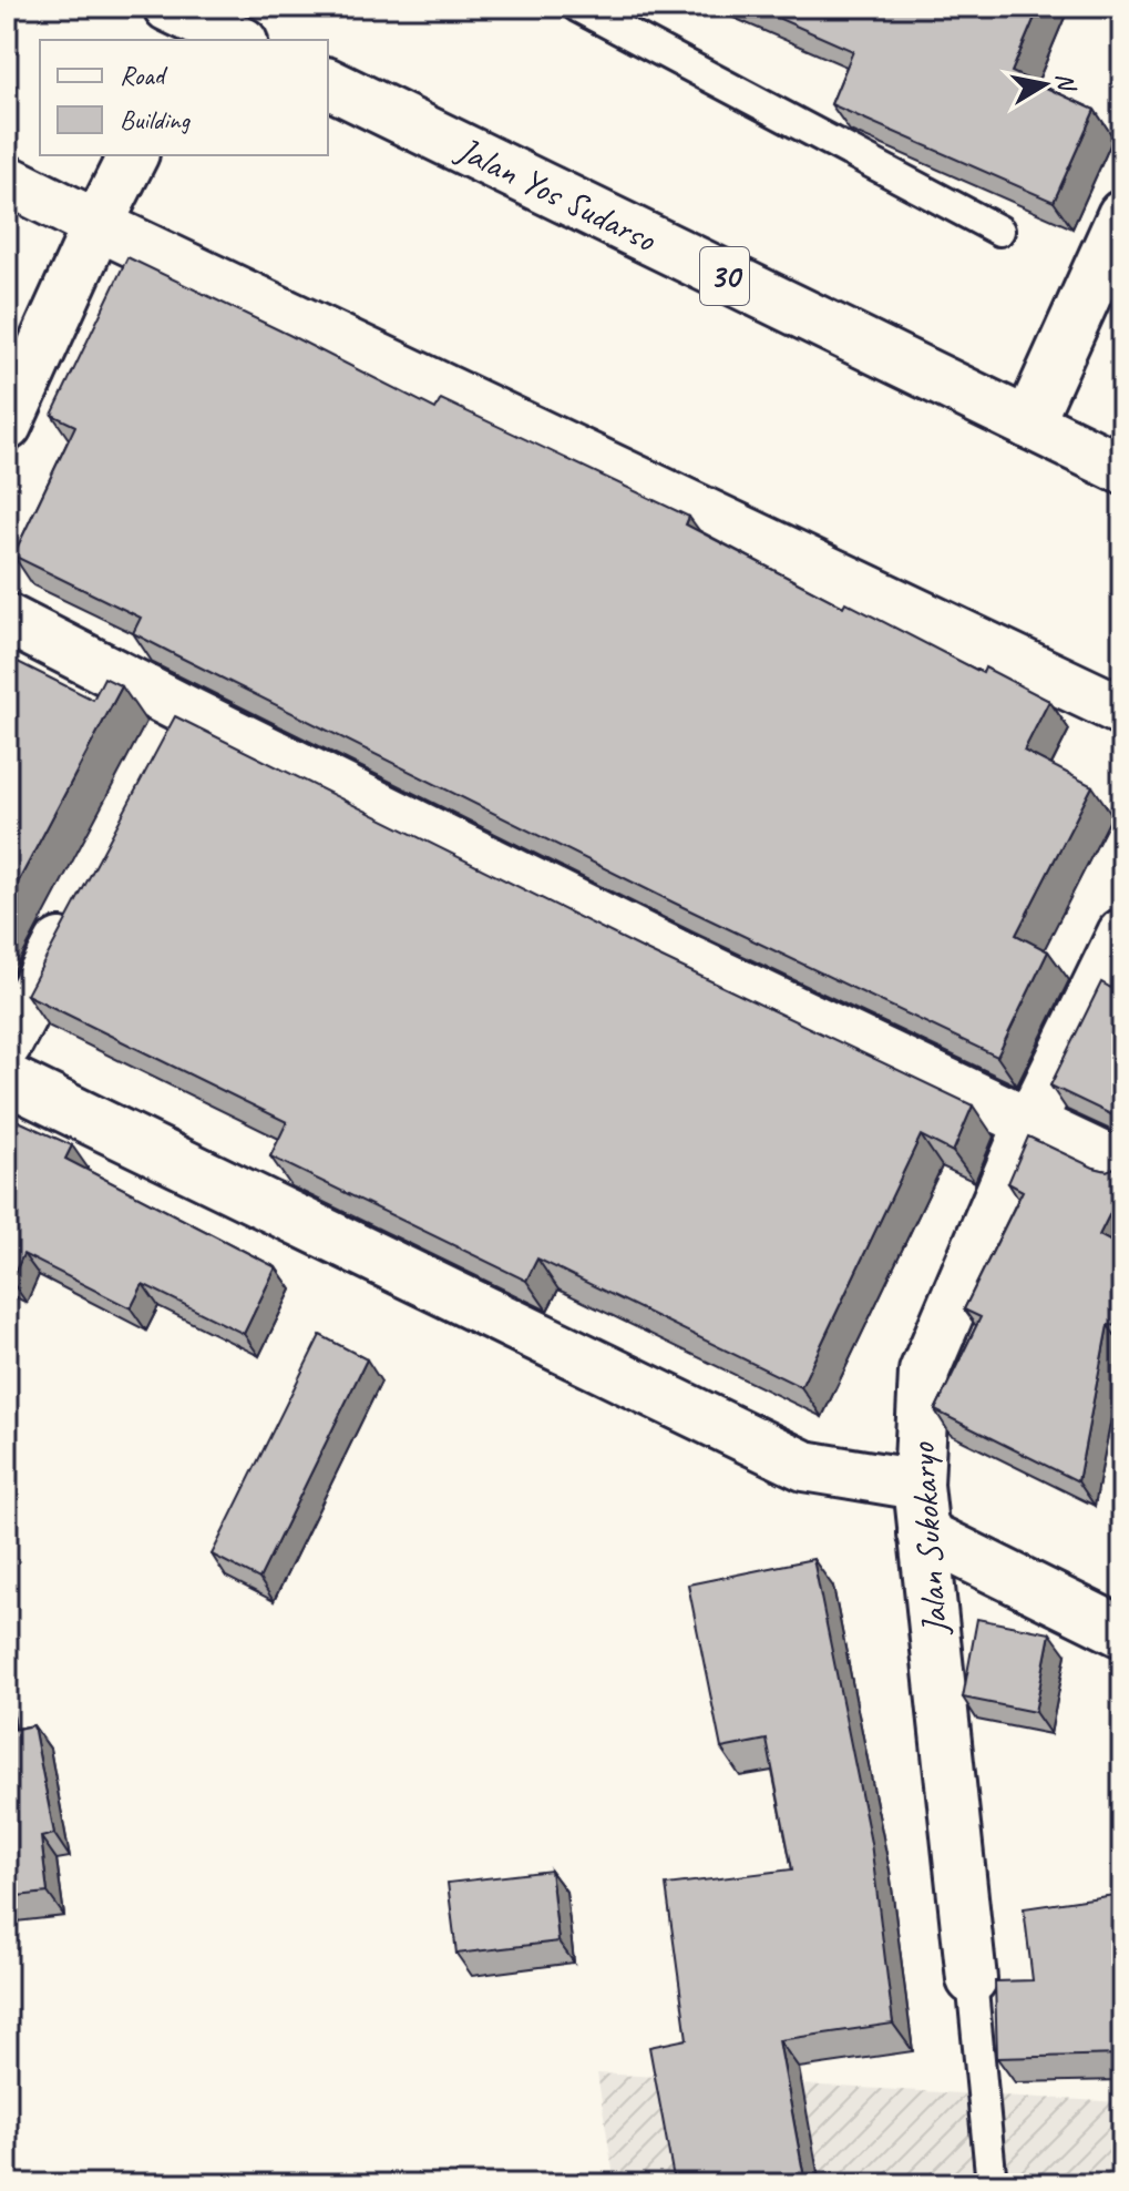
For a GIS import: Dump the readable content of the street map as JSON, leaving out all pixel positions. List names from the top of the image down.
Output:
{
  "streets": {
    "main road": ["Jalan Yos Sudarso", "30", "Jalan Sukokaryo"]
  },
  "legend": ["Road", "Building"],
  "north": "right"
}
